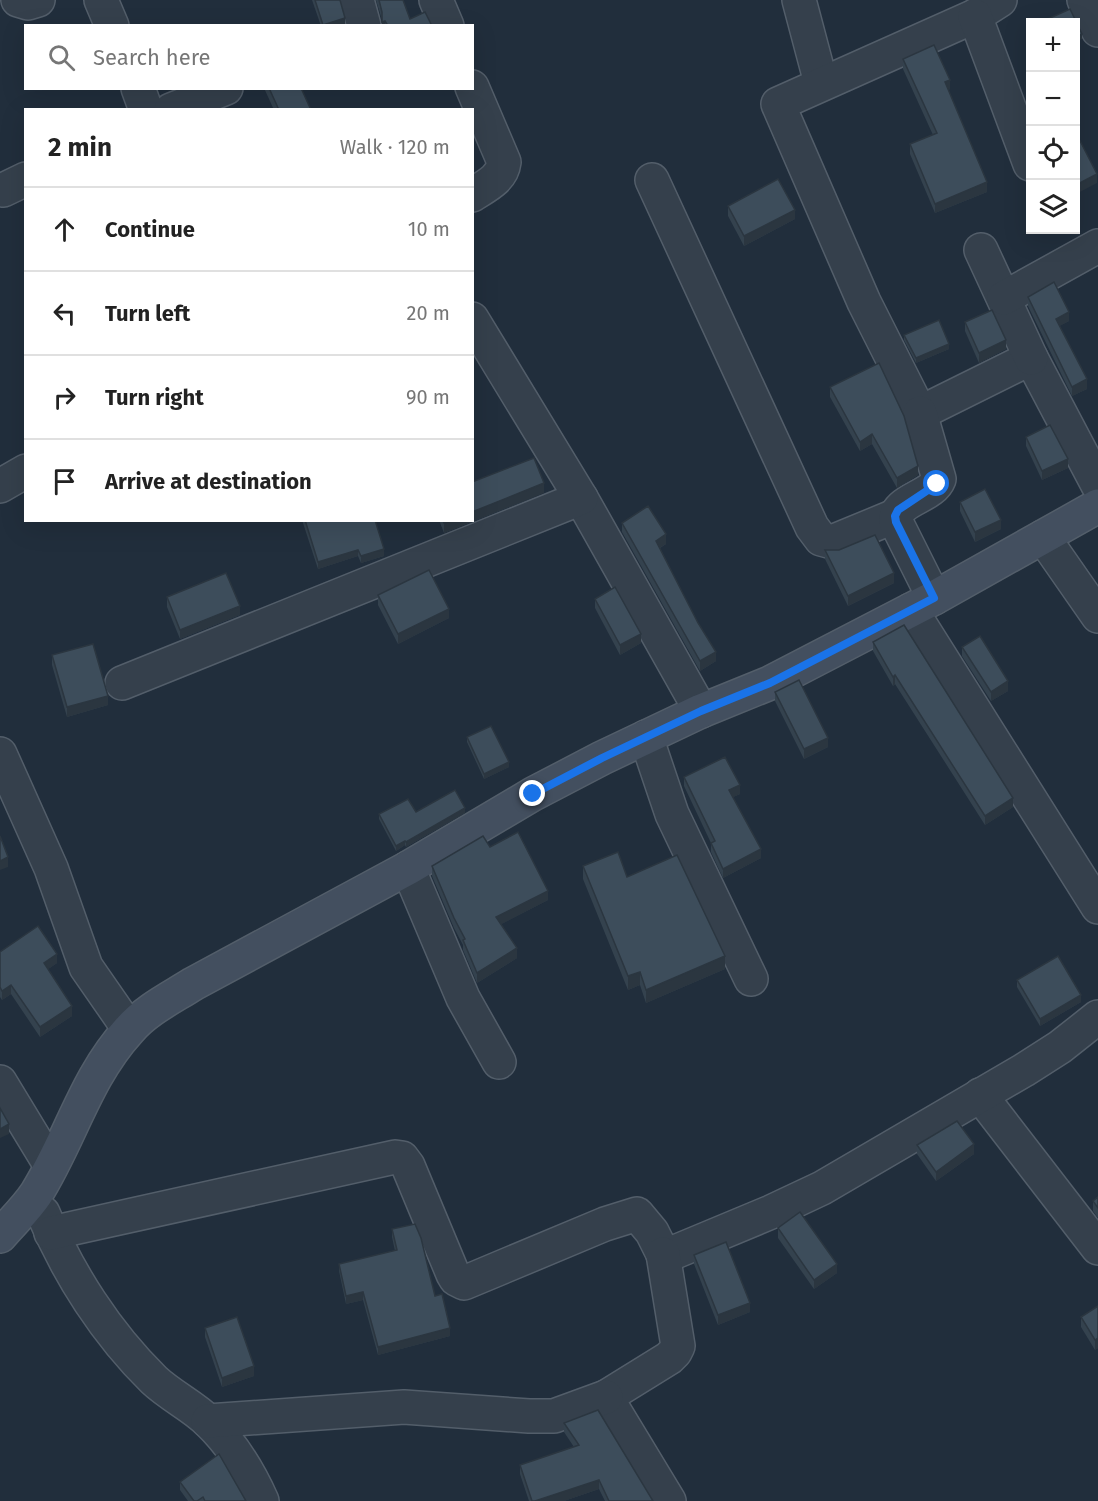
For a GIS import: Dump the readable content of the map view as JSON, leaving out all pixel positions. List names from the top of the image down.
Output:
{
  "page": {
    "map_buttons": ["+", "−"],
    "search": "Search here",
    "heading": ["2 min", "Walk · 120 m"],
    "list": [
      ["Continue", "10 m"],
      ["Turn left", "20 m"],
      ["Turn right", "90 m"],
      "Arrive at destination"
    ]
  }
}
